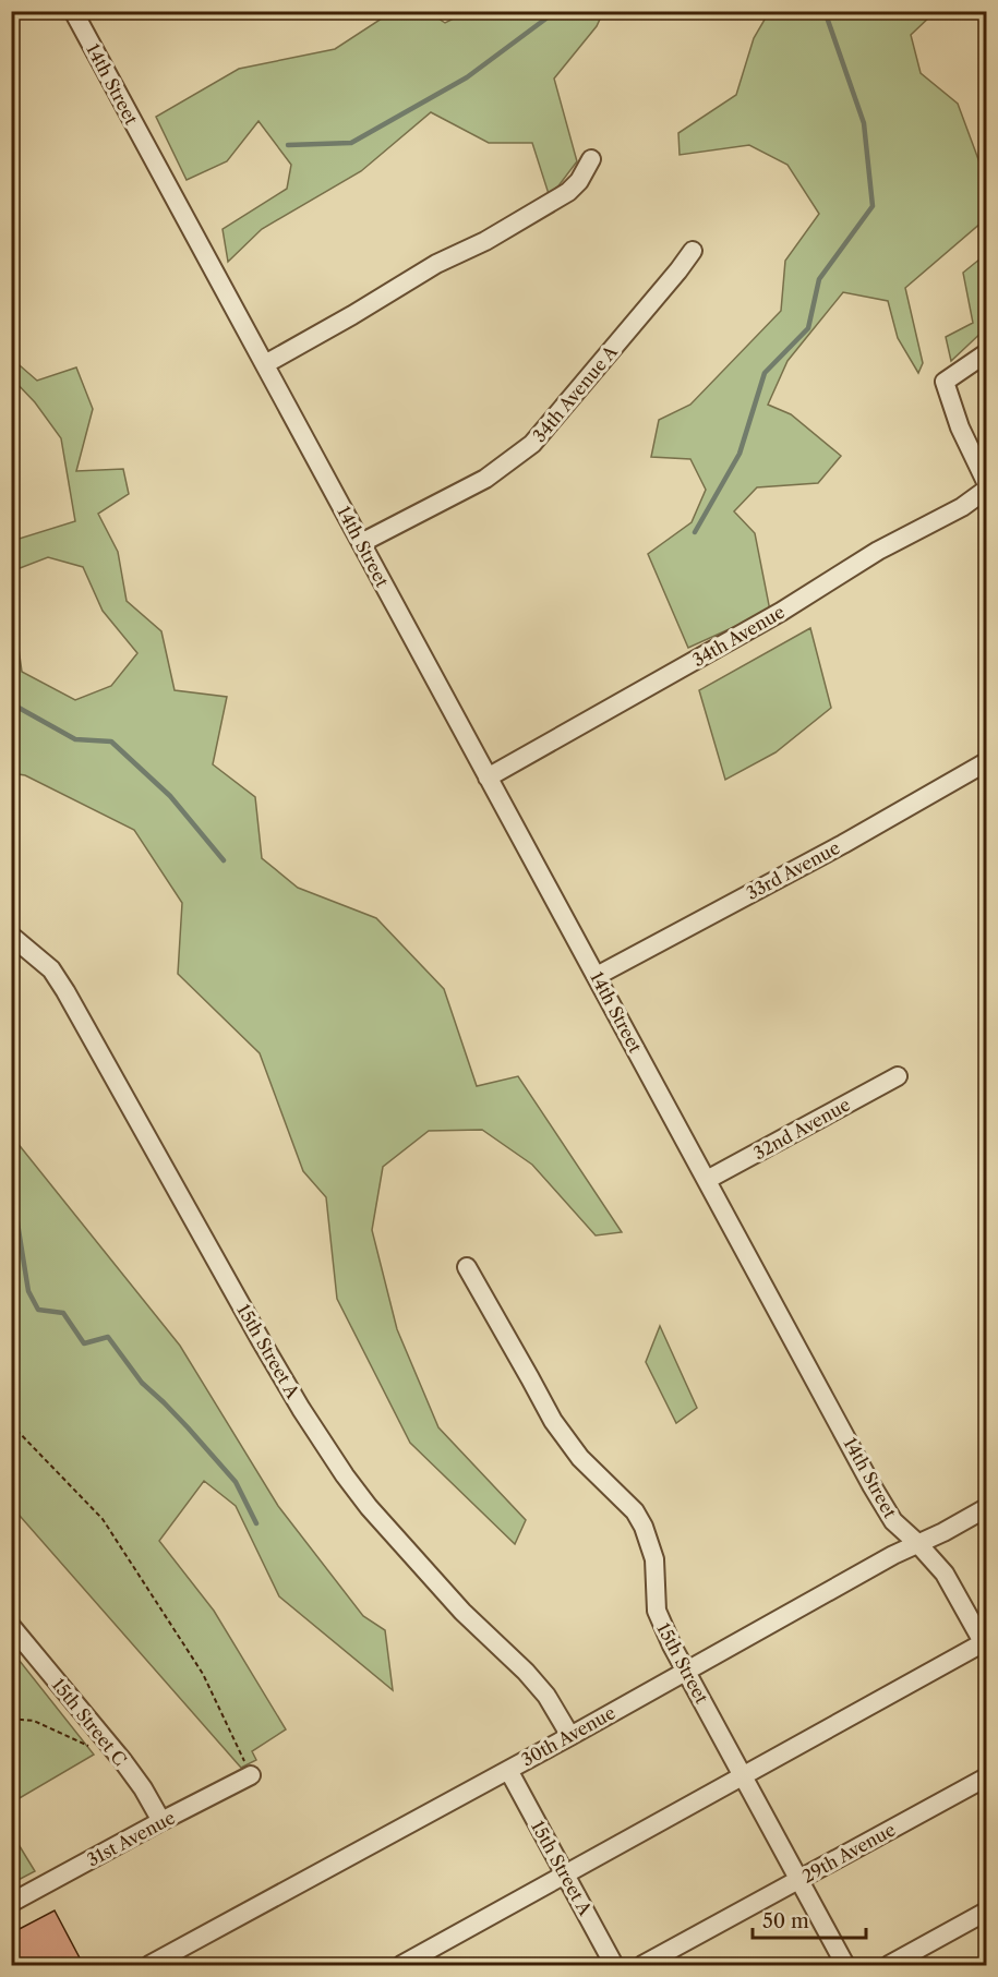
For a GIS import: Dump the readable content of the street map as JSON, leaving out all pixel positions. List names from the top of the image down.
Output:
{
  "streets": {
    "street": [
      "14th Street",
      "34th Avenue A",
      "34th Avenue",
      "33rd Avenue",
      "32nd Avenue",
      "15th Street A",
      "15th Street",
      "15th Street C",
      "30th Avenue",
      "31st Avenue",
      "29th Avenue"
    ]
  },
  "crossings": [
    ["14th Street", "34th Avenue A"],
    ["14th Street", "34th Avenue"],
    ["14th Street", "33rd Avenue"],
    ["14th Street", "32nd Avenue"],
    ["14th Street", "30th Avenue"],
    ["15th Street A", "30th Avenue"],
    ["15th Street", "30th Avenue"],
    ["15th Street", "29th Avenue"],
    ["15th Street C", "31st Avenue"]
  ],
  "scale_bar": "50 m"
}
